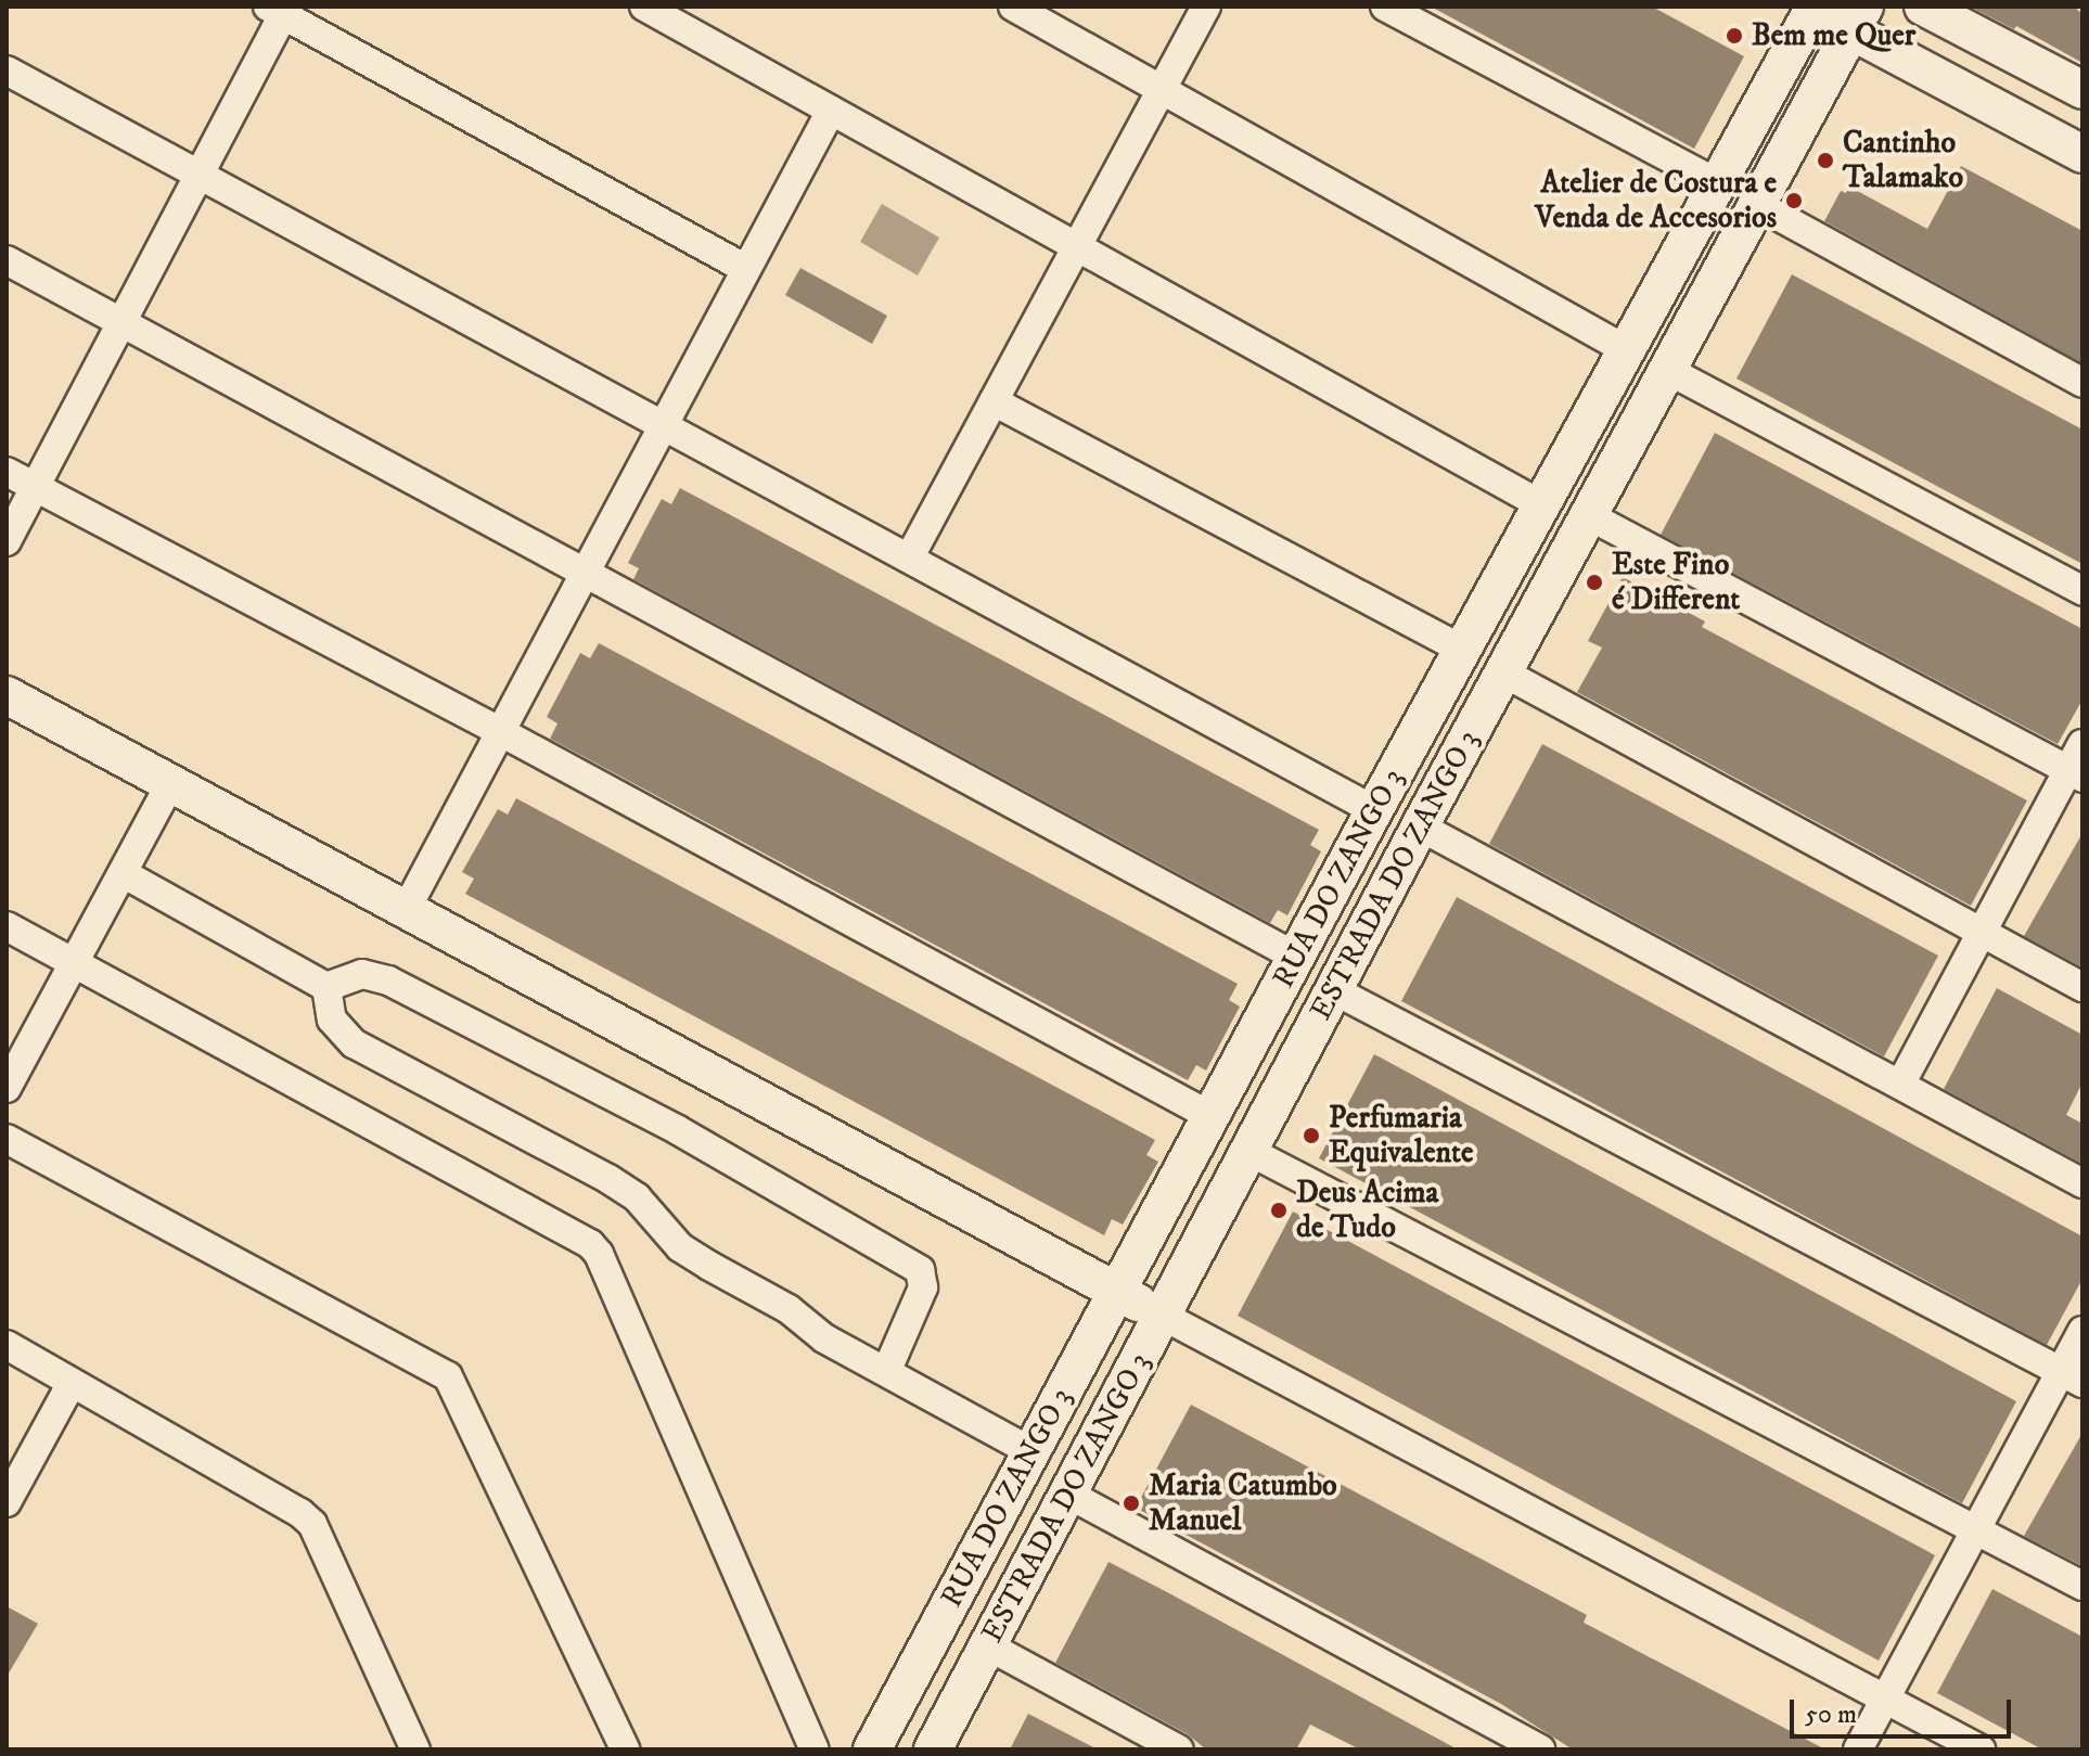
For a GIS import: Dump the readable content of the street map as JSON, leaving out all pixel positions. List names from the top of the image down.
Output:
{
  "streets": {
    "street": ["ESTRADA DO ZANGO 3", "RUA DO ZANGO 3"]
  },
  "places": [
    "Bem me Quer",
    "Cantinho Talamako",
    "Atelier de Costura e Venda de Accesorios",
    "Este Fino é Different",
    "Perfumaria Equivalente",
    "Deus Acima de Tudo",
    "Maria Catumbo Manuel"
  ],
  "scale_bar": "50 m"
}
